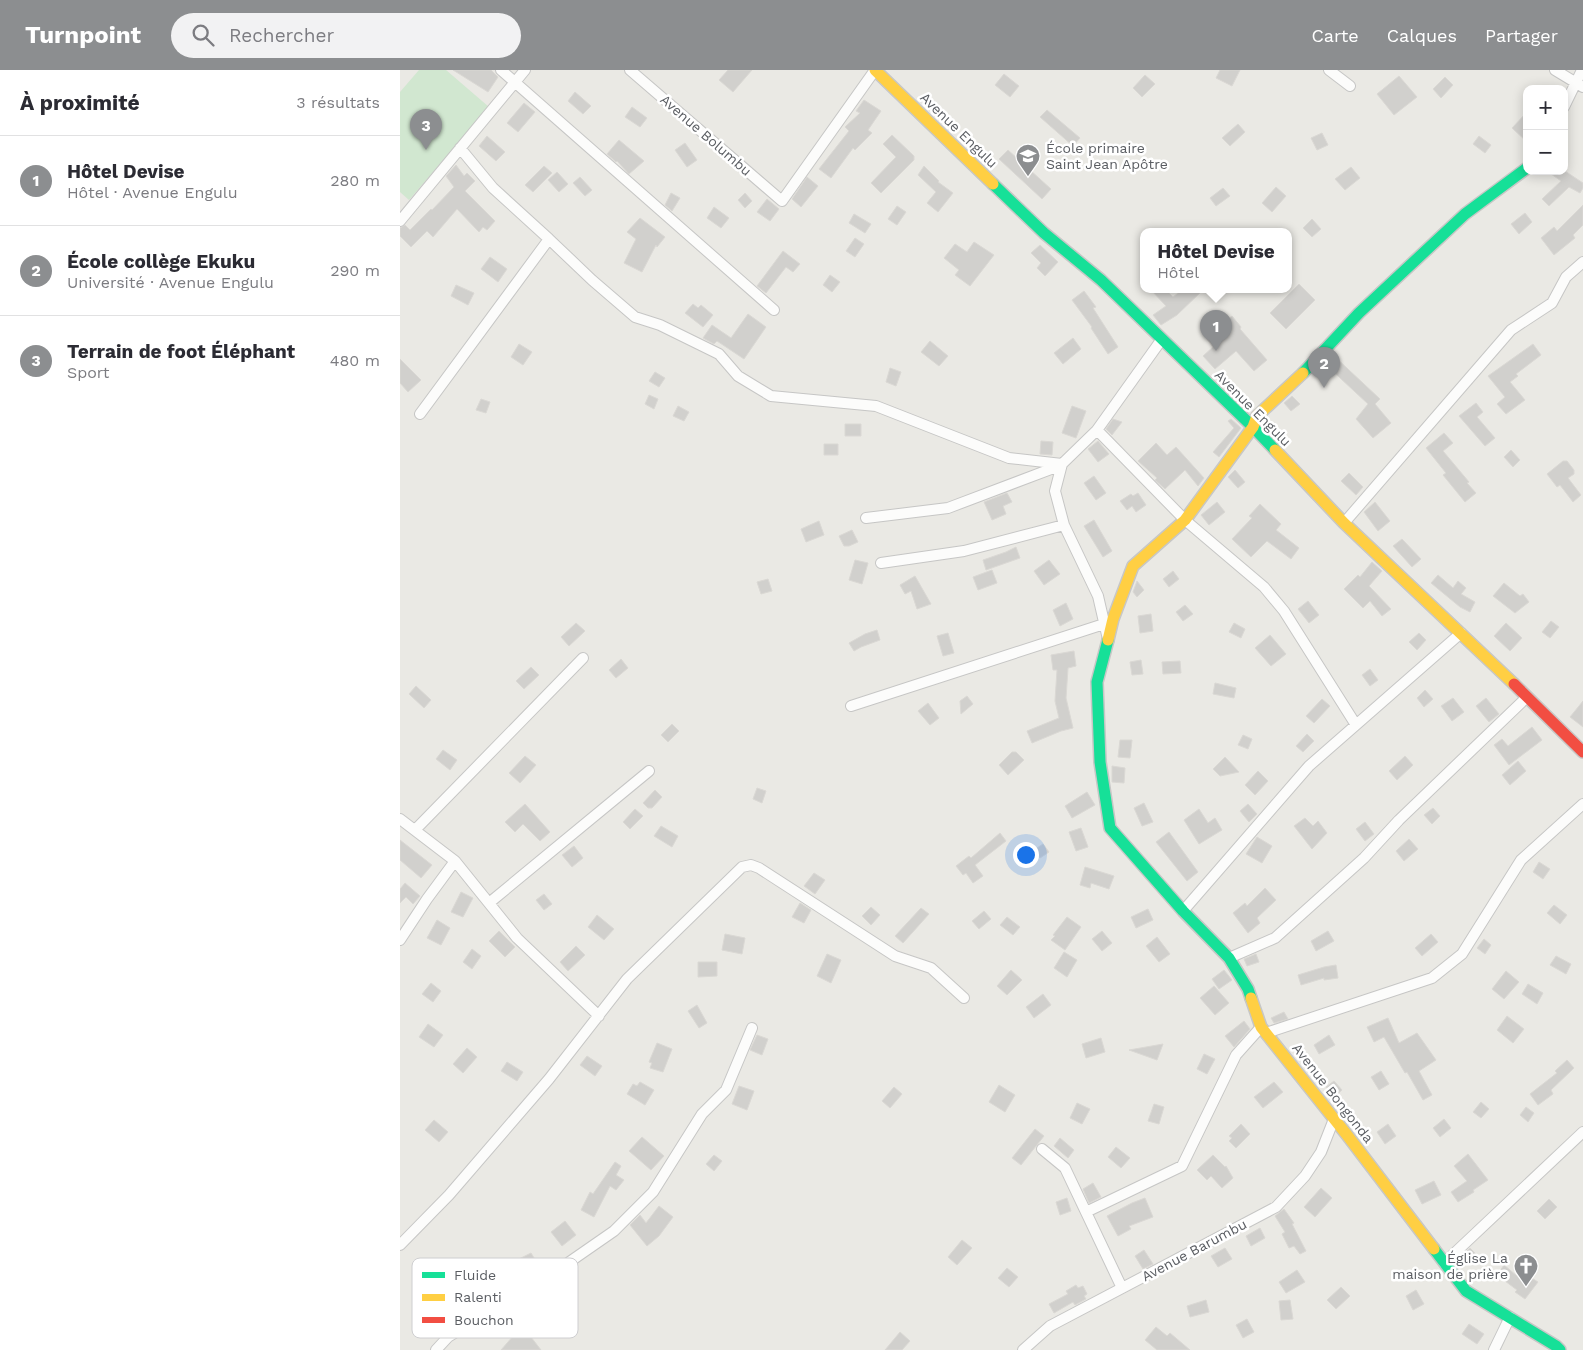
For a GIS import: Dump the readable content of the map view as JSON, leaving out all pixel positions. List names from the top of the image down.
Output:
{
  "streets": {
    "street": [
      "Avenue Engulu",
      "Avenue Bolumbu",
      "Avenue Bongonda",
      "Avenue Barumbu"
    ]
  },
  "crossings": [
    ["Avenue Engulu", "Avenue Bolumbu"],
    ["Avenue Bongonda", "Avenue Barumbu"]
  ],
  "places": {
    "school or university": ["École primaire Saint Jean Apôtre"],
    "church": ["Église La maison de prière"]
  },
  "legend": ["Fluide", "Ralenti", "Bouchon"],
  "page": {
    "header": "Turnpoint",
    "search": "Rechercher",
    "nav": ["Carte", "Calques", "Partager"],
    "heading": ["À proximité", "3 résultats"],
    "map_buttons": ["+", "−"],
    "pins": ["3", "1", "2"],
    "list": [
      {
        "mark": "1",
        "name": "Hôtel Devise",
        "note": "Hôtel · Avenue Engulu",
        "value": "280 m"
      },
      {
        "mark": "2",
        "name": "École collège Ekuku",
        "note": "Université · Avenue Engulu",
        "value": "290 m"
      },
      {
        "mark": "3",
        "name": "Terrain de foot Éléphant",
        "note": "Sport",
        "value": "480 m"
      }
    ],
    "popup": ["Hôtel Devise", "Hôtel"]
  }
}
